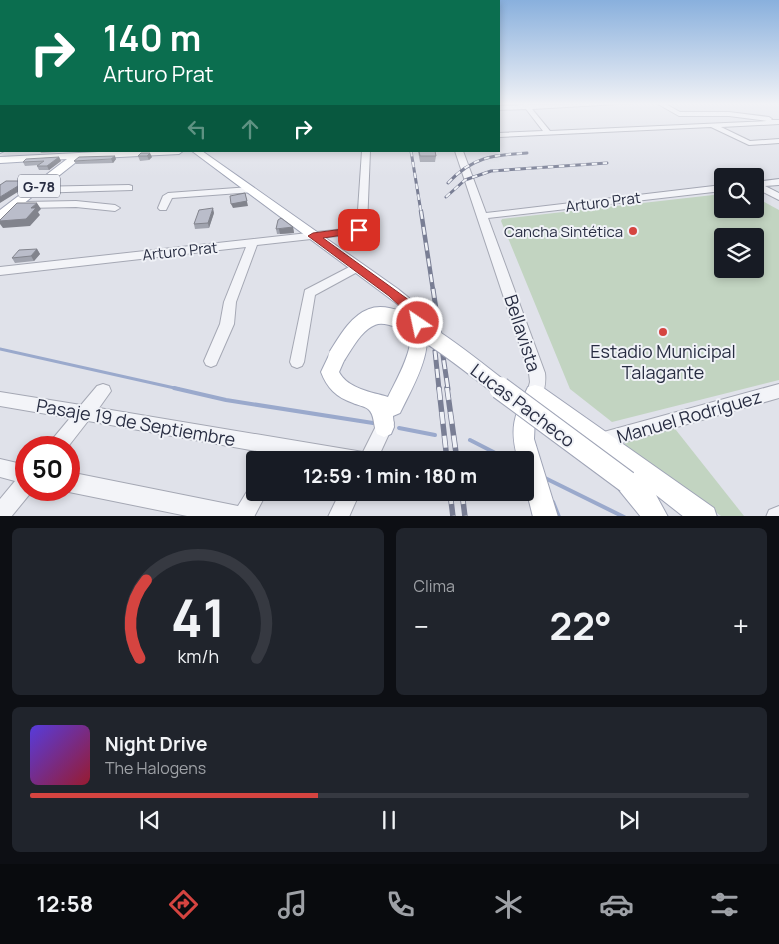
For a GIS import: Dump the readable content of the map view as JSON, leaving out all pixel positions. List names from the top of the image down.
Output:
{
  "streets": {
    "main road": ["G-78", "Bellavista", "Lucas Pacheco"],
    "street": ["Arturo Prat", "Manuel Rodríguez", "Pasaje 19 de Septiembre"]
  },
  "crossings": [
    ["Arturo Prat", "Bellavista"],
    ["Bellavista", "Lucas Pacheco"],
    ["Lucas Pacheco", "Manuel Rodríguez"]
  ],
  "places": ["Cancha Sintética", "Estadio Municipal Talagante"],
  "page": {
    "turn": ["140 m", "Arturo Prat"],
    "limit": "50",
    "trip": "12:59 · 1 min · 180 m",
    "tile": "Clima",
    "heat": ["−", "22°", "+"],
    "song": ["Night Drive", "The Halogens"],
    "tabs": "12:58",
    "gauge": ["41", "km/h"]
  }
}
